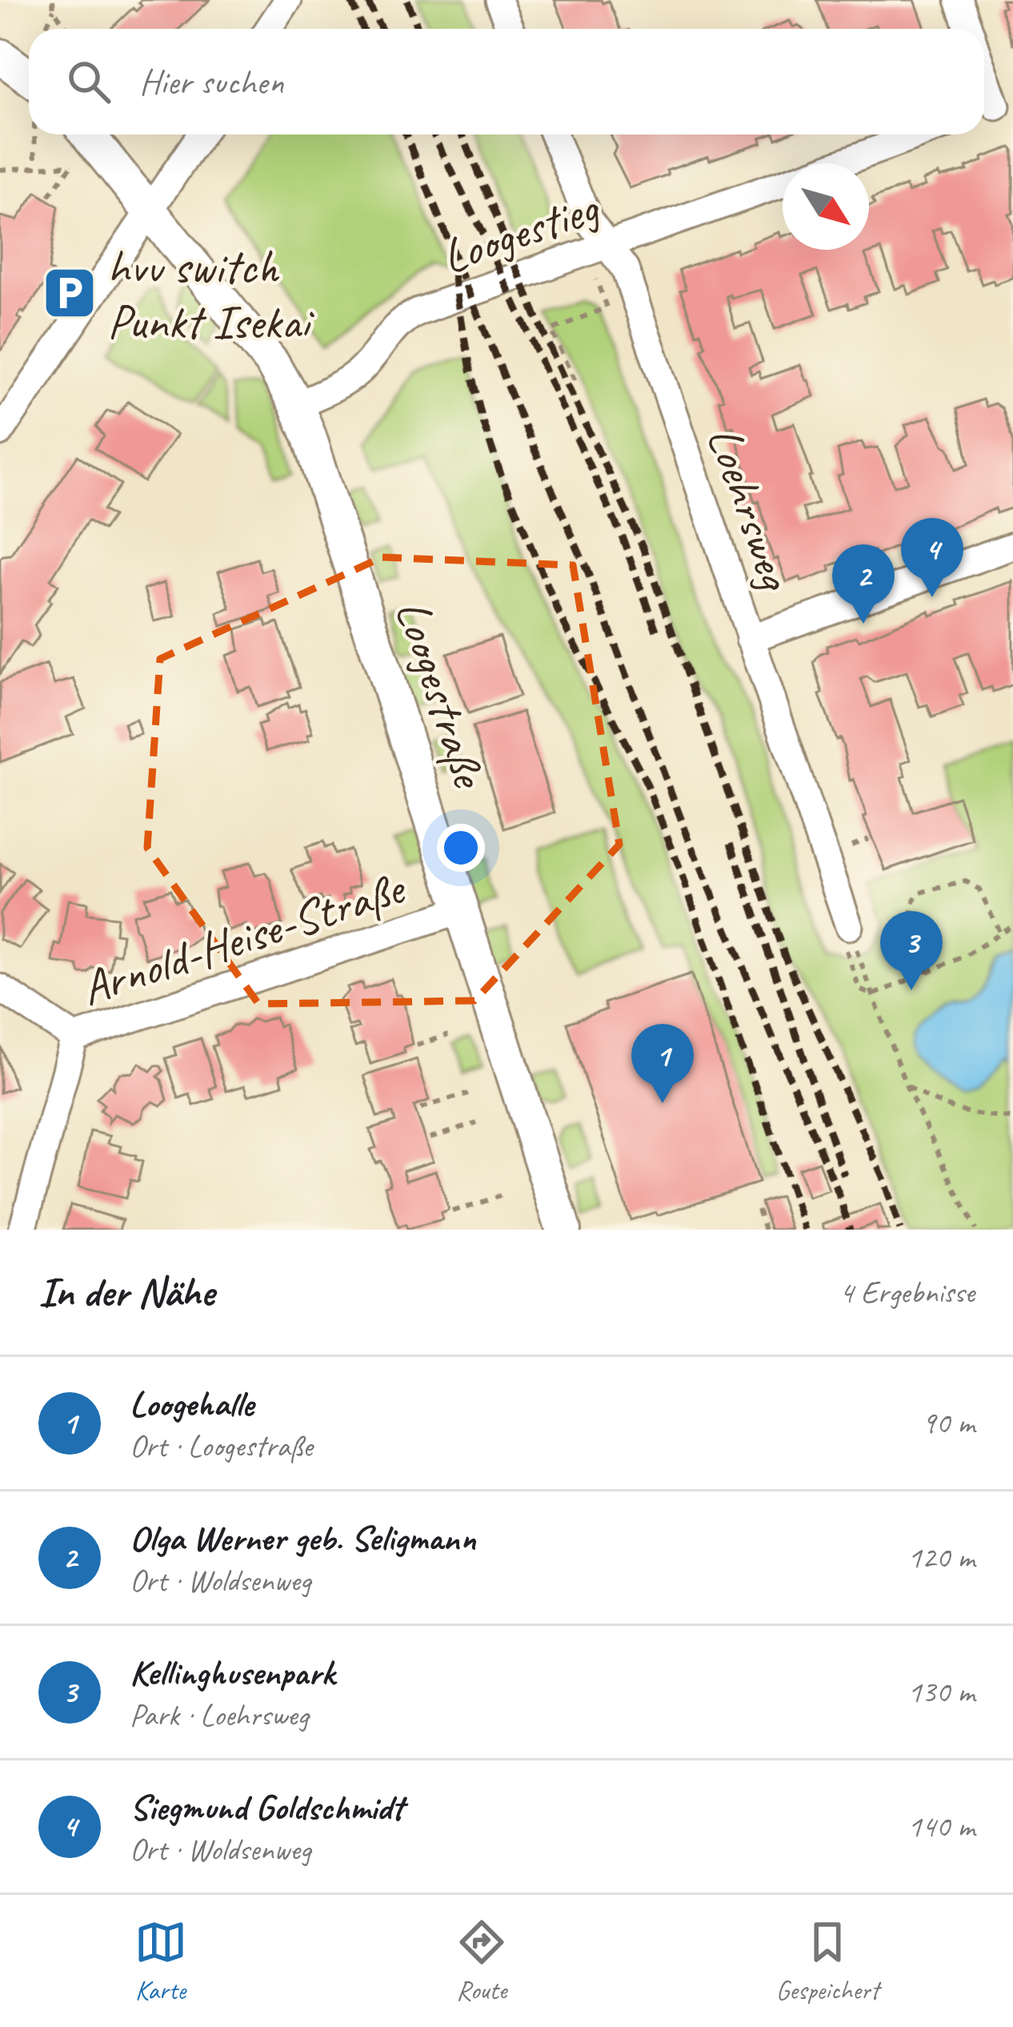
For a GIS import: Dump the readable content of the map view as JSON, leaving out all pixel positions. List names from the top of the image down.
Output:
{
  "streets": {
    "street": [
      "Loogestieg",
      "Loehrsweg",
      "Loogestraße",
      "Arnold-Heise-Straße"
    ]
  },
  "crossings": [
    ["Loogestieg", "Loehrsweg"],
    ["Loogestieg", "Loogestraße"],
    ["Loogestraße", "Arnold-Heise-Straße"]
  ],
  "places": {
    "parking": ["hvv switch Punkt Isekai"]
  },
  "north": "bottom right",
  "page": {
    "search": "Hier suchen",
    "pins": [
      "4",
      "2",
      "3",
      "1"
    ],
    "heading": ["In der Nähe", "4 Ergebnisse"],
    "list": [
      {
        "mark": "1",
        "name": "Loogehalle",
        "note": "Ort · Loogestraße",
        "value": "90 m"
      },
      {
        "mark": "2",
        "name": "Olga Werner geb. Seligmann",
        "note": "Ort · Woldsenweg",
        "value": "120 m"
      },
      {
        "mark": "3",
        "name": "Kellinghusenpark",
        "note": "Park · Loehrsweg",
        "value": "130 m"
      },
      {
        "mark": "4",
        "name": "Siegmund Goldschmidt",
        "note": "Ort · Woldsenweg",
        "value": "140 m"
      }
    ],
    "nav": ["Karte", "Route", "Gespeichert"]
  }
}
